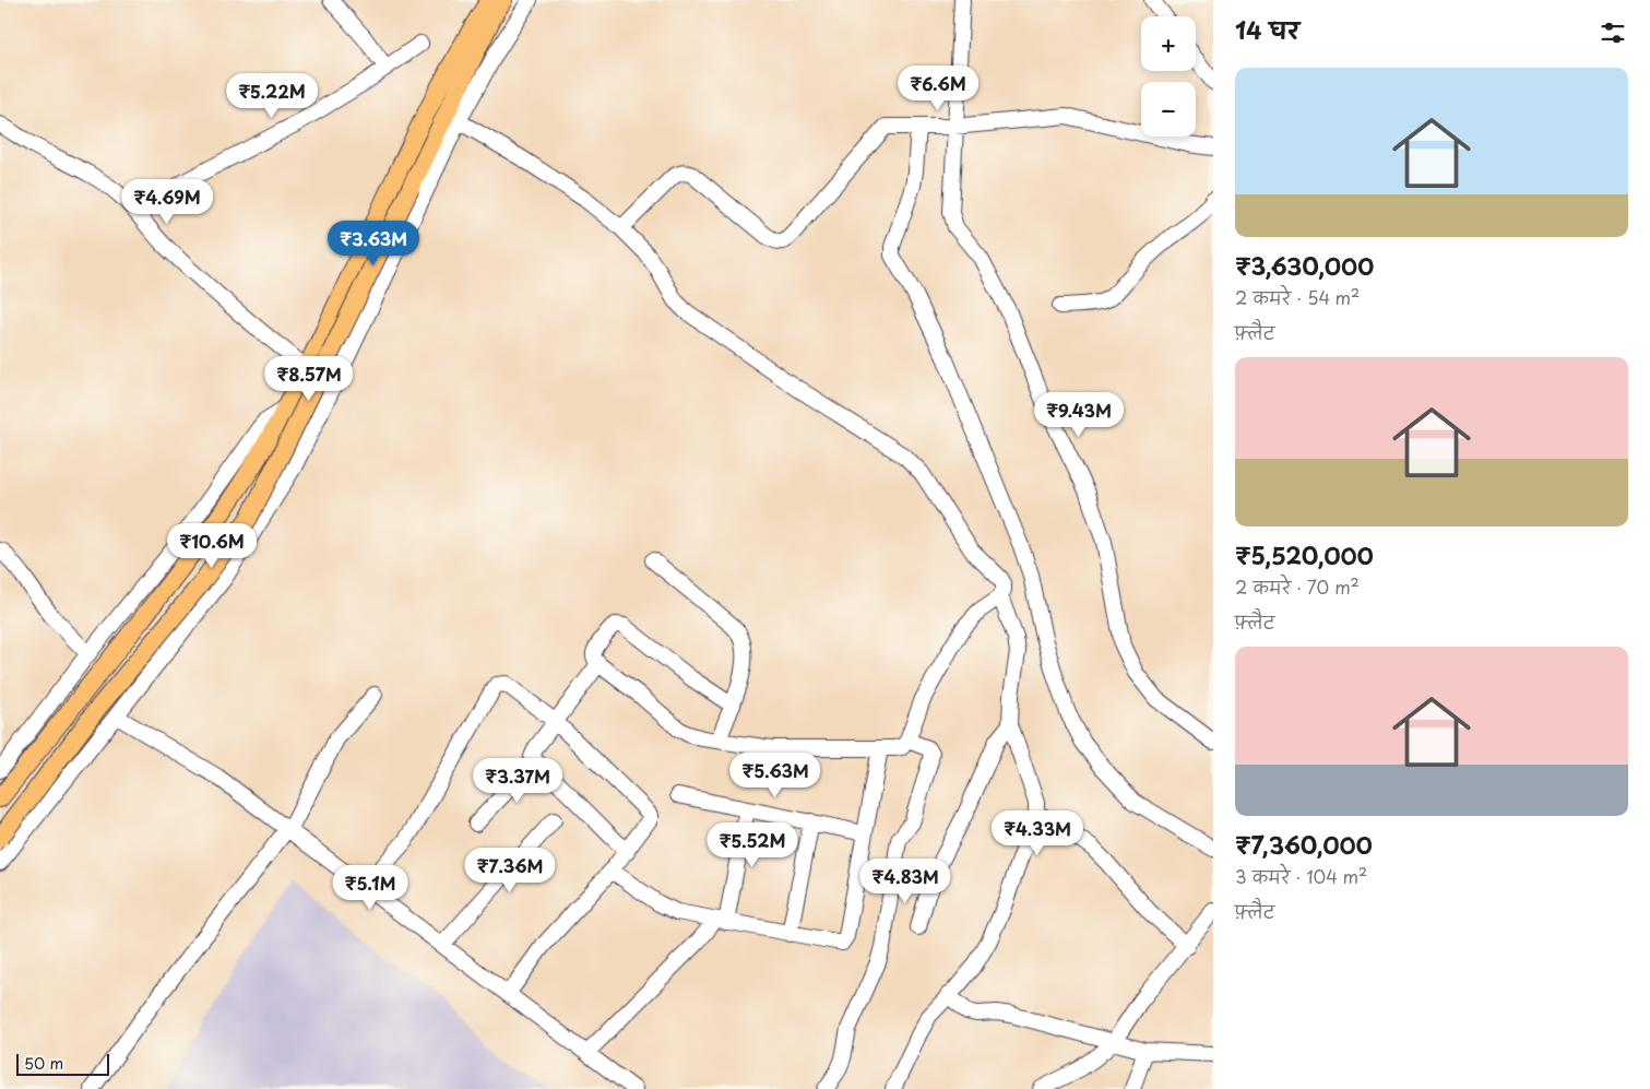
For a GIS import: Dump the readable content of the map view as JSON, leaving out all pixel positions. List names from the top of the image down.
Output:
{
  "scale_bar": "50 m",
  "page": {
    "heading": "14 घर",
    "map_buttons": ["+", "−"],
    "price": [
      "₹6.6M",
      "₹5.22M",
      "₹4.69M",
      "₹3.63M",
      "₹8.57M",
      "₹9.43M",
      "₹10.6M",
      "₹5.63M",
      "₹3.37M",
      "₹4.33M",
      "₹5.52M",
      "₹7.36M",
      "₹4.83M",
      "₹5.1M"
    ],
    "list": [
      {
        "name": "₹3,630,000",
        "note": "2 कमरे · 54 m² · फ़्लैट"
      },
      {
        "name": "₹5,520,000",
        "note": "2 कमरे · 70 m² · फ़्लैट"
      },
      {
        "name": "₹7,360,000",
        "note": "3 कमरे · 104 m² · फ़्लैट"
      }
    ],
    "scale": "50 m"
  }
}
